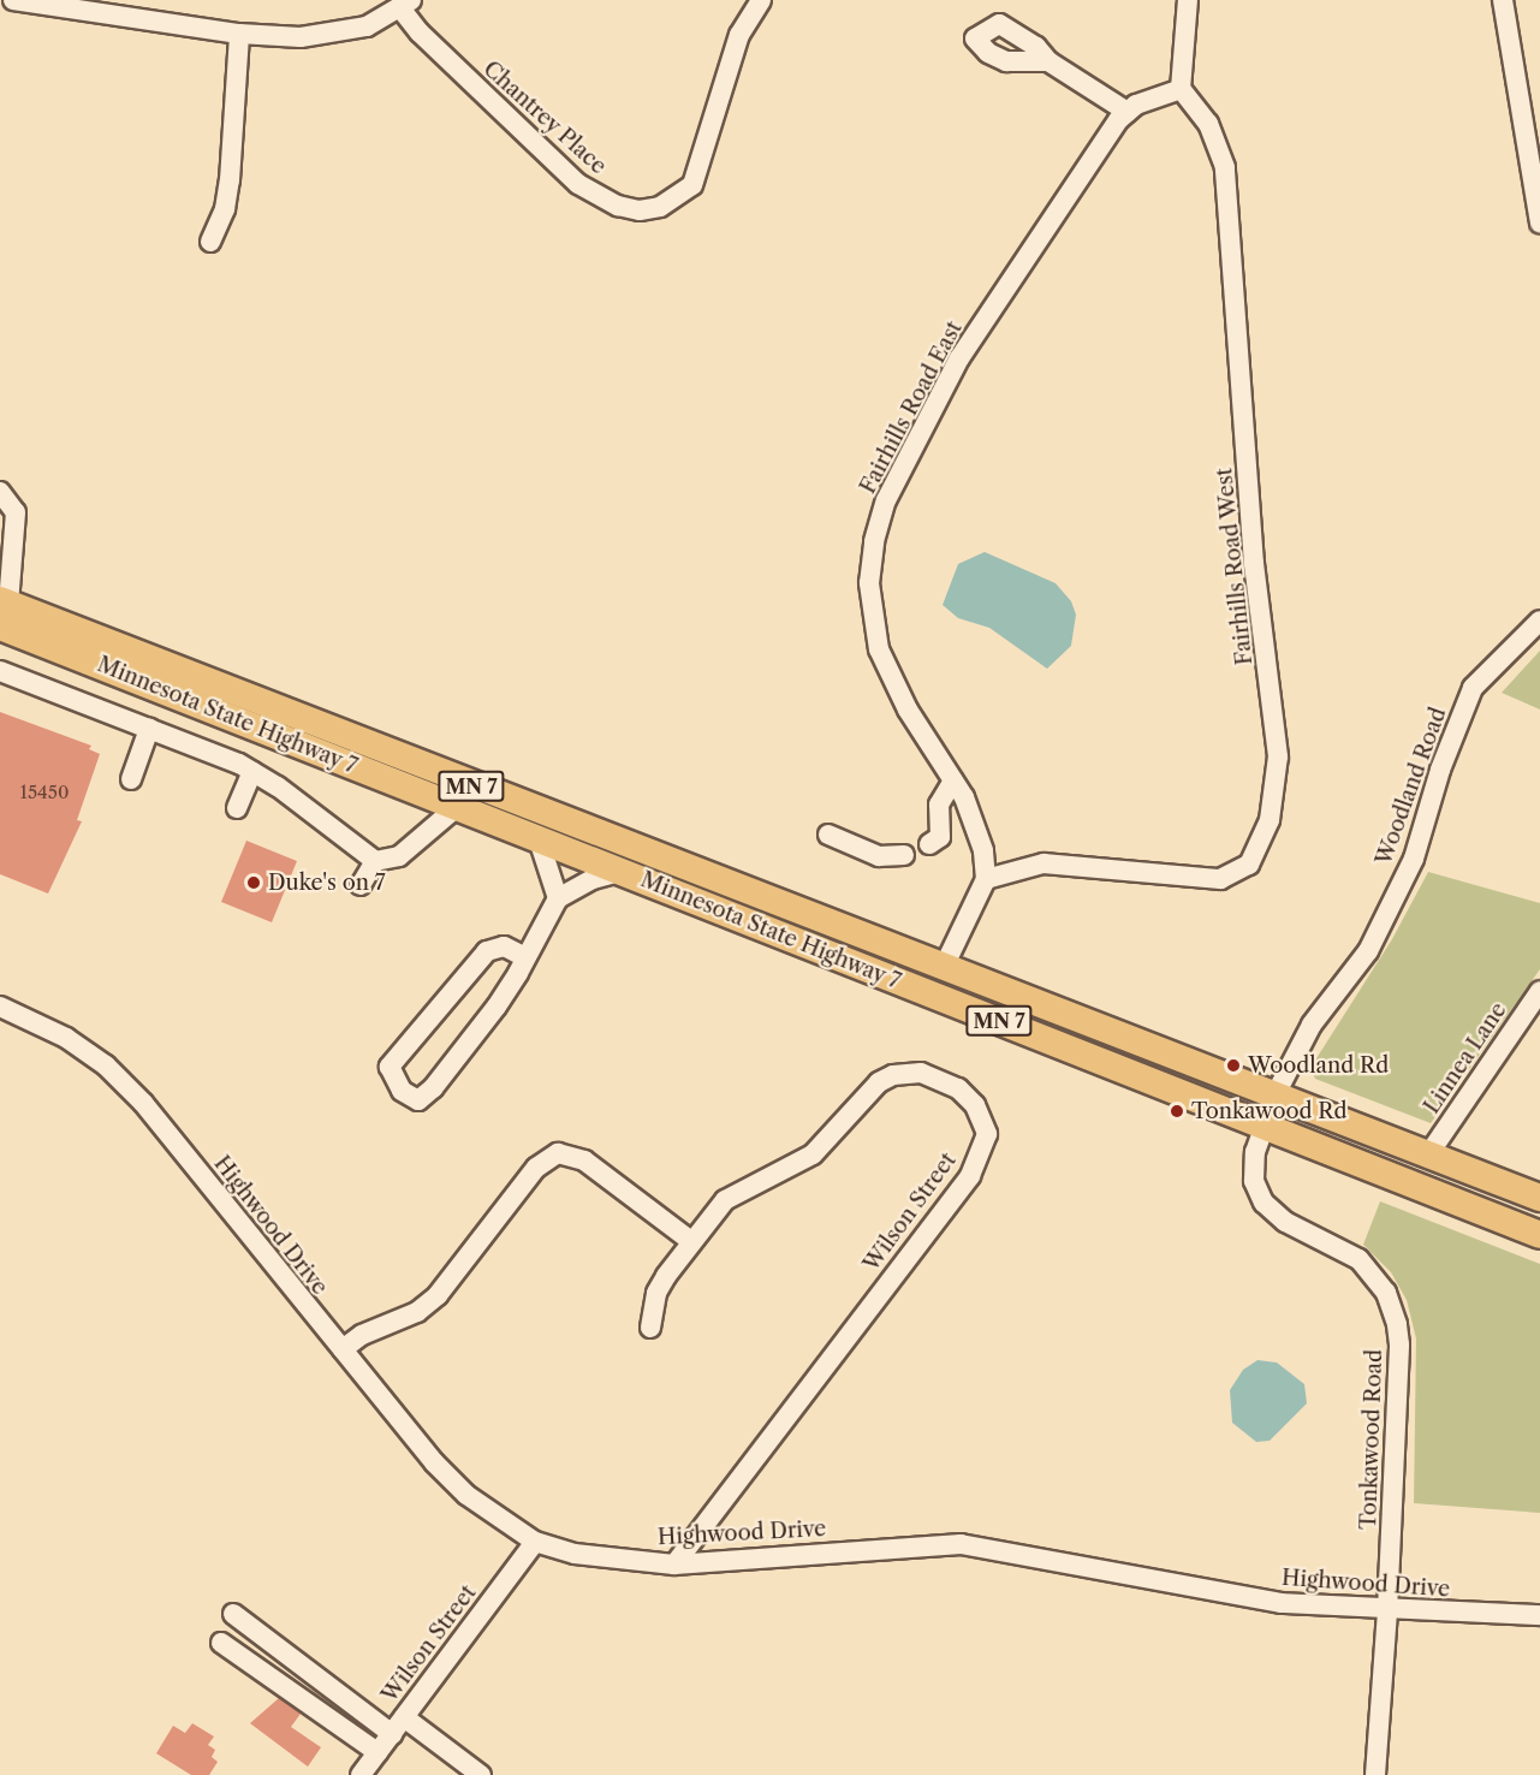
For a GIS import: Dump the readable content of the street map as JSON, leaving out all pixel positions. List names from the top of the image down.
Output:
{
  "streets": {
    "main road": ["Minnesota State Highway 7", "MN 7"],
    "street": [
      "Chantrey Place",
      "Fairhills Road East",
      "Fairhills Road West",
      "Woodland Road",
      "Linnea Lane",
      "Wilson Street",
      "Highwood Drive",
      "Tonkawood Road"
    ]
  },
  "crossings": [
    ["Fairhills Road East", "Fairhills Road West"],
    ["Minnesota State Highway 7", "Woodland Road"],
    ["Minnesota State Highway 7", "Linnea Lane"],
    ["Minnesota State Highway 7", "Tonkawood Road"],
    ["Woodland Road", "Tonkawood Road"],
    ["Wilson Street", "Highwood Drive"],
    ["Highwood Drive", "Tonkawood Road"]
  ],
  "places": ["Duke's on 7", "Woodland Rd", "Tonkawood Rd"],
  "house_numbers": ["15450"]
}
